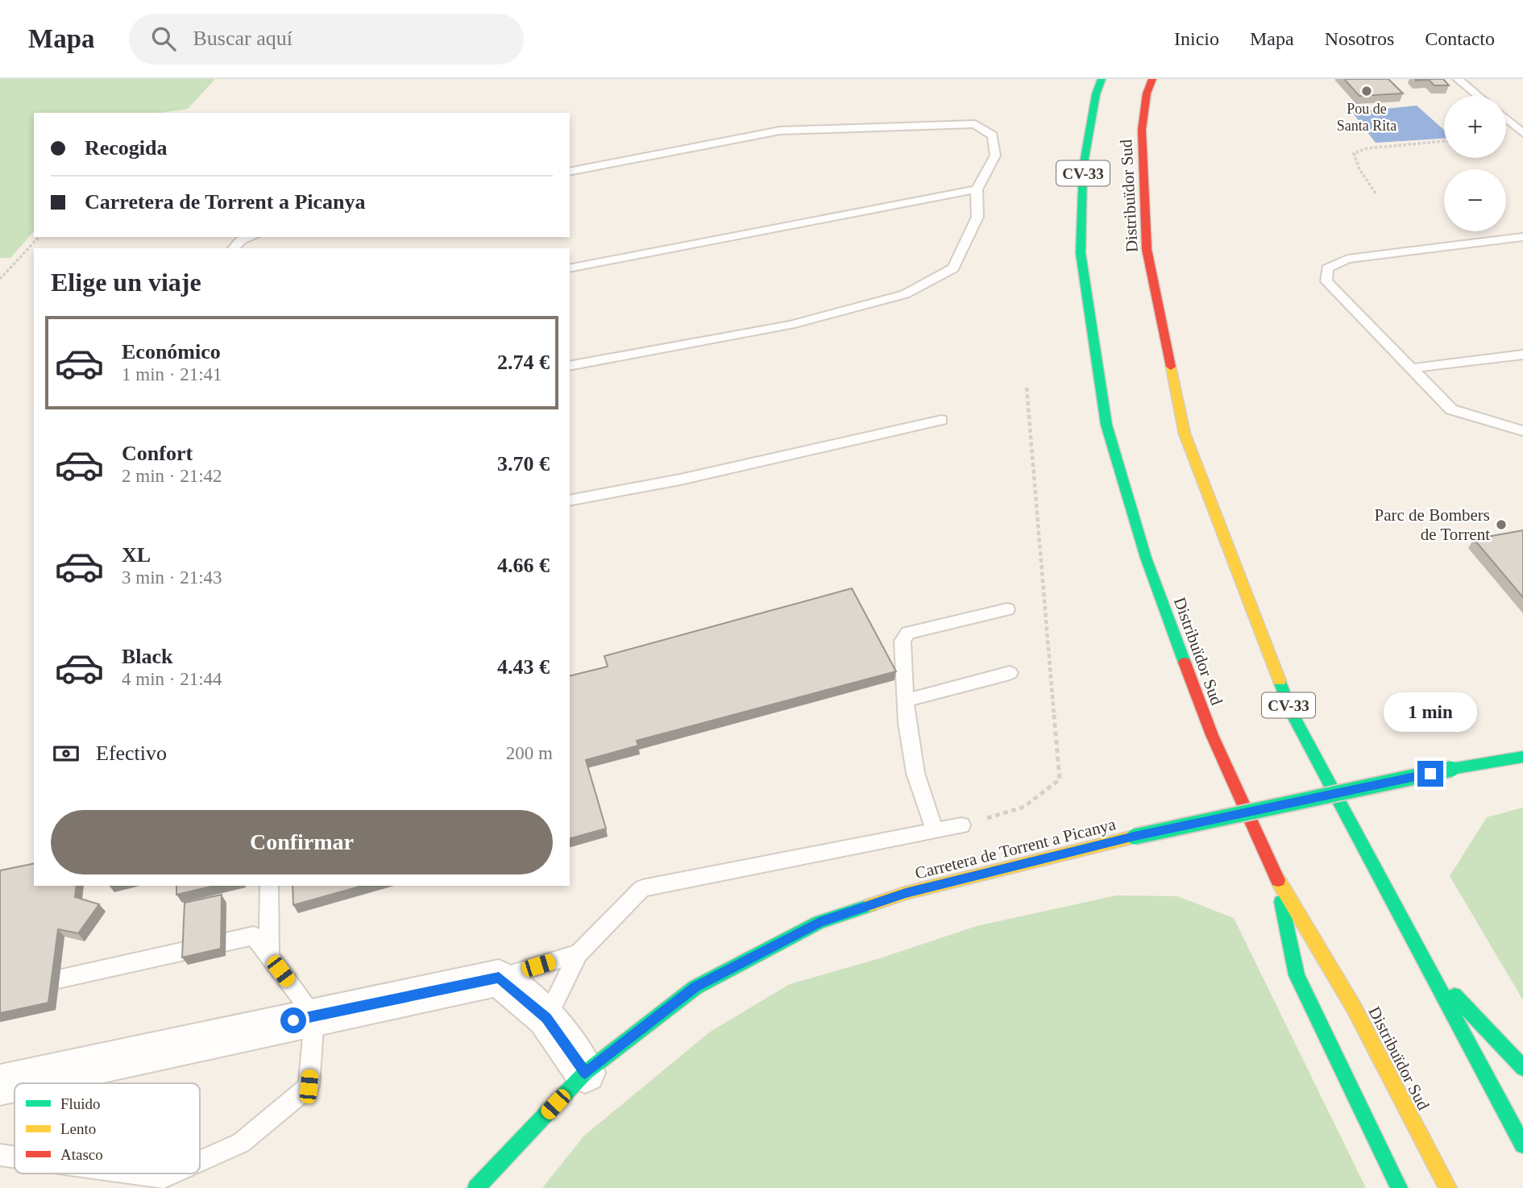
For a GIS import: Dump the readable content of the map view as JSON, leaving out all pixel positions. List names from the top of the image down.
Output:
{
  "streets": {
    "main road": ["CV-33", "Distribuïdor Sud", "Carretera de Torrent a Picanya"]
  },
  "places": ["Pou de Santa Rita", "Parc de Bombers de Torrent"],
  "legend": ["Fluido", "Lento", "Atasco"],
  "page": {
    "header": "Mapa",
    "search": "Buscar aquí",
    "nav": [
      "Inicio",
      "Mapa",
      "Nosotros",
      "Contacto"
    ],
    "map_buttons": ["+", "−"],
    "banner": ["Recogida", "Carretera de Torrent a Picanya"],
    "heading": "Elige un viaje",
    "list": [
      {
        "name": "Económico",
        "note": "1 min · 21:41",
        "value": "2.74 €"
      },
      {
        "name": "Confort",
        "note": "2 min · 21:42",
        "value": "3.70 €"
      },
      {
        "name": "XL",
        "note": "3 min · 21:43",
        "value": "4.66 €"
      },
      {
        "name": "Black",
        "note": "4 min · 21:44",
        "value": "4.43 €"
      }
    ],
    "bubble": "1 min",
    "pay": ["Efectivo", "200 m"],
    "buttons": "Confirmar"
  }
}
